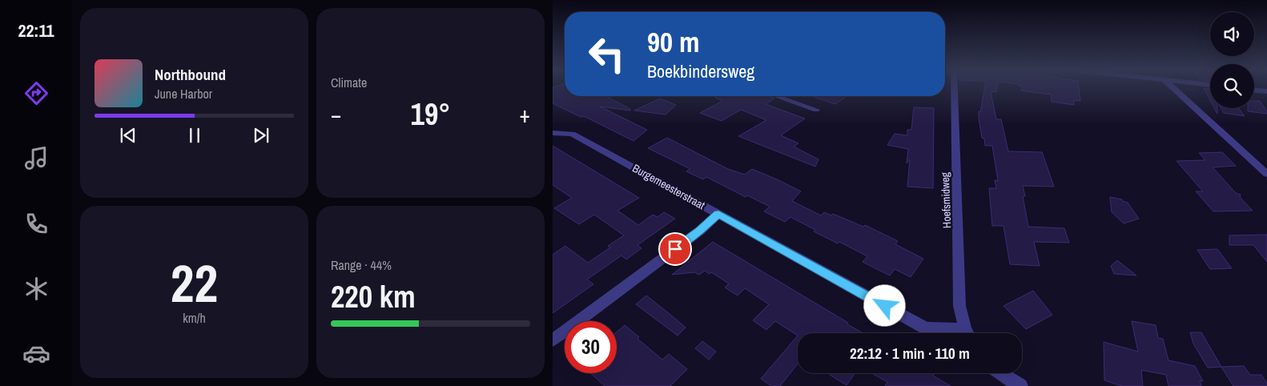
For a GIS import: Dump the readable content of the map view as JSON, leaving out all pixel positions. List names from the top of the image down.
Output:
{
  "streets": {
    "street": ["Burgemeesterstraat", "Hoefsmidweg"]
  },
  "page": {
    "tabs": "22:11",
    "tile": [
      "Climate",
      ["22", "km/h"],
      ["Range · 44%", "220 km"]
    ],
    "turn": ["90 m", "Boekbindersweg"],
    "song": ["Northbound", "June Harbor"],
    "heat": ["−", "19°", "+"],
    "limit": "30",
    "trip": "22:12 · 1 min · 110 m"
  }
}
